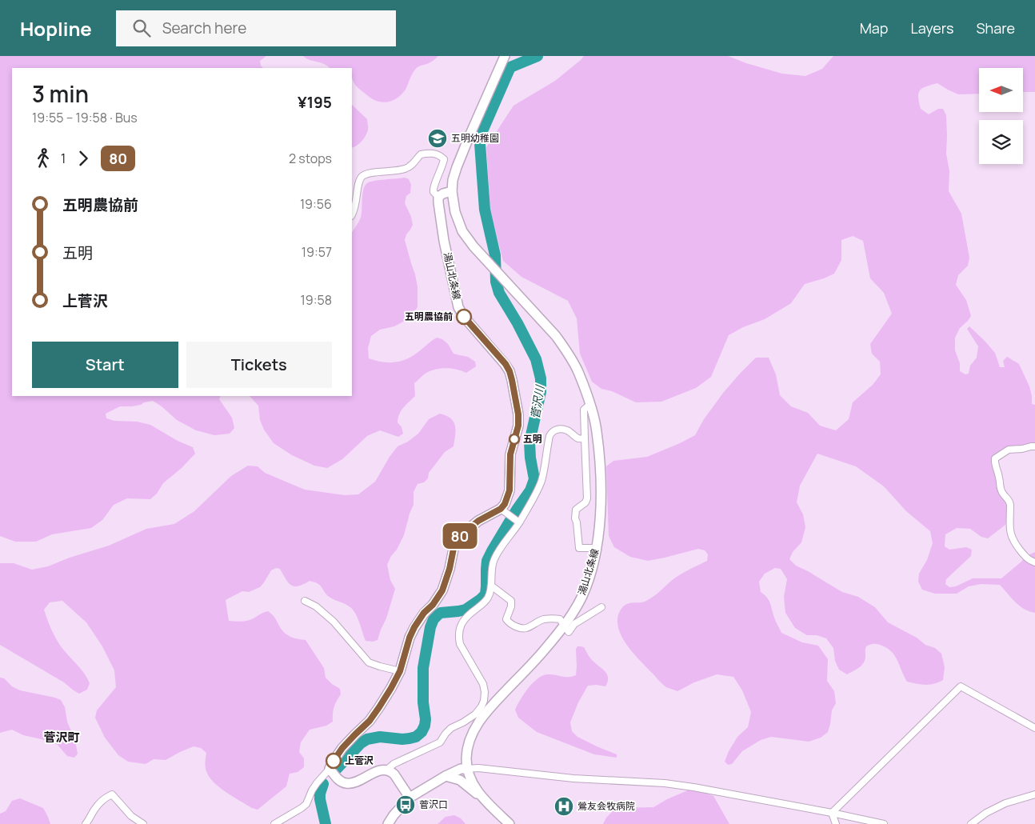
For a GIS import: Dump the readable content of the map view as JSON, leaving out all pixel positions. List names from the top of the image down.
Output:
{
  "streets": {
    "main road": ["湯山北条線"]
  },
  "districts": ["菅沢町"],
  "water": ["菅沢川"],
  "places": {
    "school or university": ["五明幼稚園"],
    "other": ["五明農協前", "五明", "上菅沢"],
    "bus stop": ["菅沢口"],
    "hospital": ["鶯友会牧病院"]
  },
  "lines": ["bus line 80"],
  "north": "left",
  "page": {
    "header": "Hopline",
    "search": "Search here",
    "nav": ["Map", "Layers", "Share"],
    "on_map": "80",
    "heading": ["3 min", "19:55 – 19:58 · Bus", "¥195"],
    "legs": ["1", "80", "2 stops"],
    "list": [
      {
        "name": "五明農協前",
        "value": "19:56"
      },
      {
        "name": "五明",
        "value": "19:57"
      },
      {
        "name": "上菅沢",
        "value": "19:58"
      }
    ],
    "buttons": ["Start", "Tickets"]
  }
}
